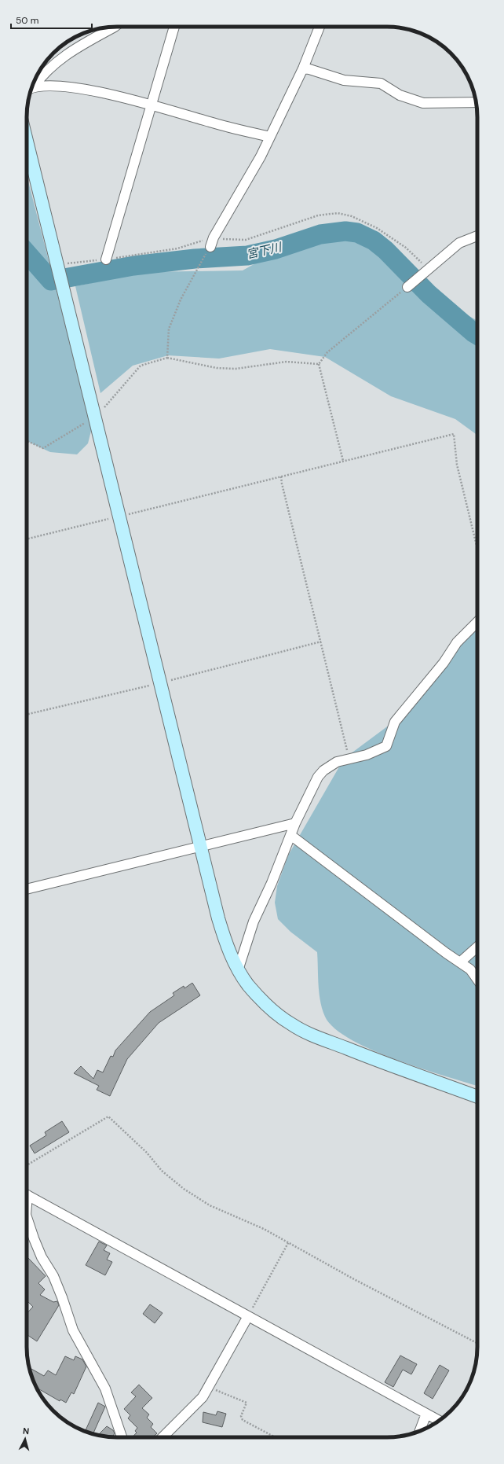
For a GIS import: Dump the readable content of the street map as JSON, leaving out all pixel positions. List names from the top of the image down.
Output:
{
  "water": ["宮下川"],
  "scale_bar": "50 m",
  "north": "top"
}
